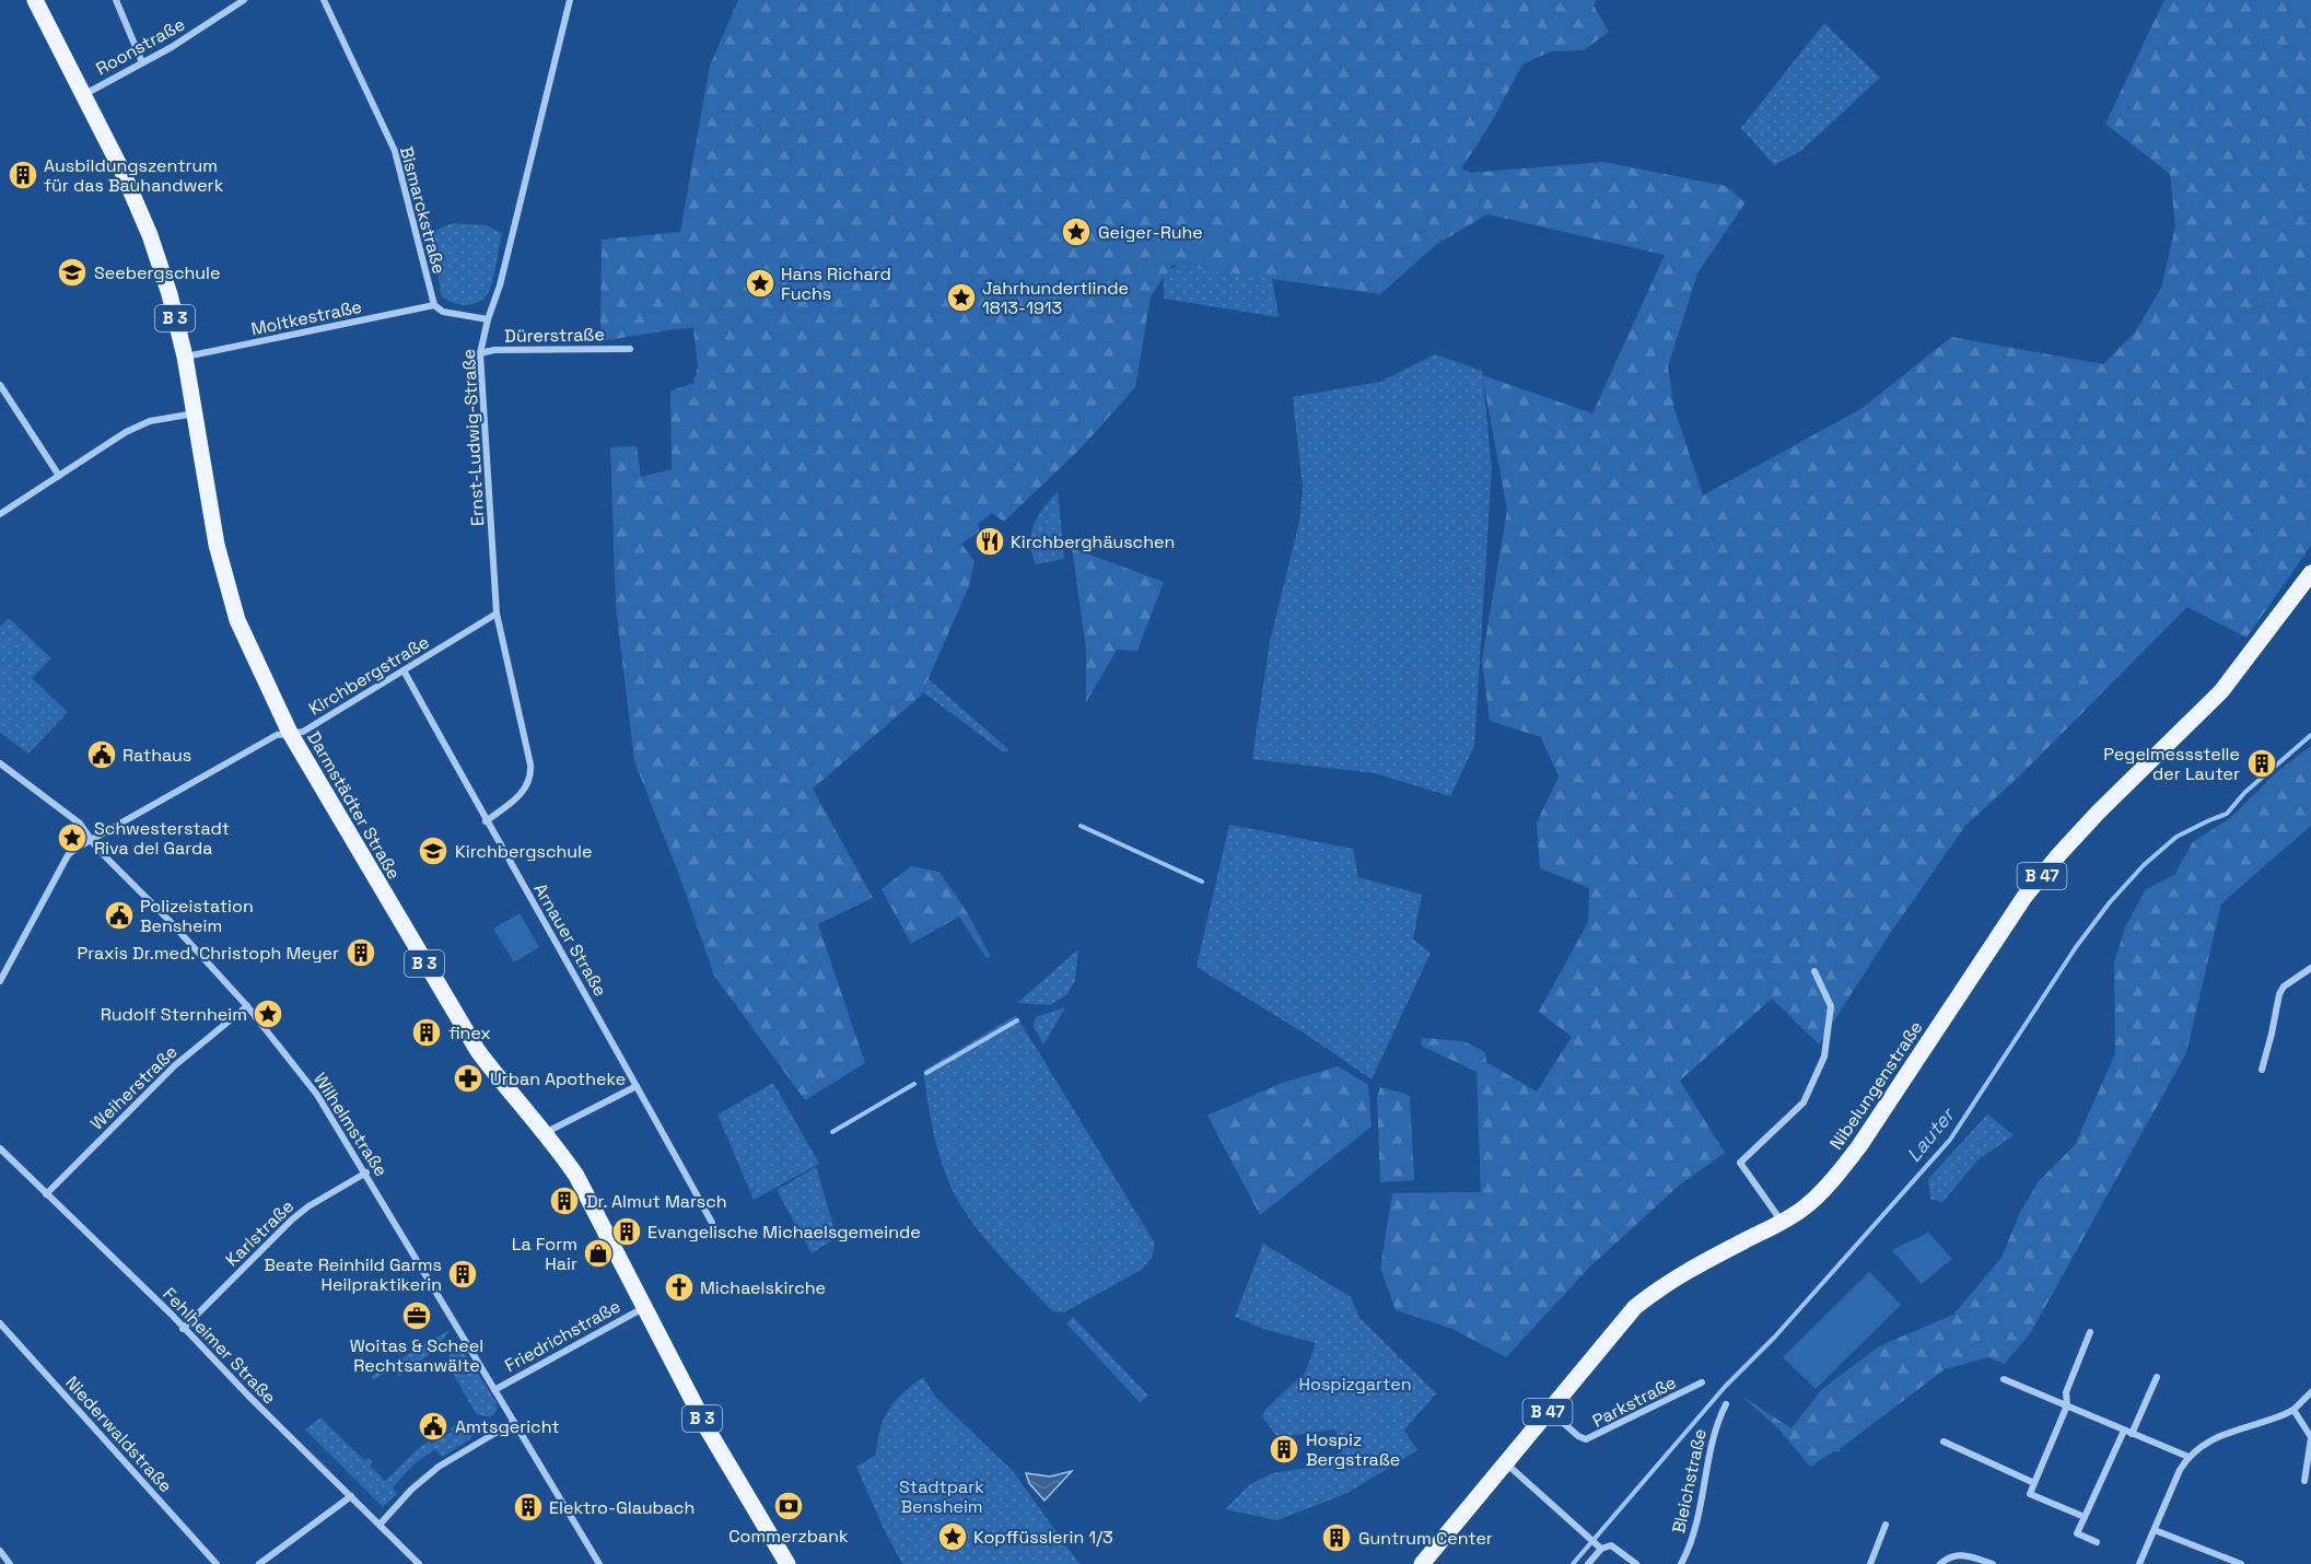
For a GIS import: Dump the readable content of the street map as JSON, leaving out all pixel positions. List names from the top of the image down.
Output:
{
  "streets": {
    "main road": [
      "B 3",
      "Darmstädter Straße",
      "B 47",
      "Nibelungenstraße"
    ],
    "street": [
      "Roonstraße",
      "Bismarckstraße",
      "Moltkestraße",
      "Dürerstraße",
      "Ernst-Ludwig-Straße",
      "Kirchbergstraße",
      "Arnauer Straße",
      "Weiherstraße",
      "Wilhelmstraße",
      "Karlstraße",
      "Friedrichstraße",
      "Fehlheimer Straße",
      "Parkstraße",
      "Niederwaldstraße",
      "Bleichstraße"
    ]
  },
  "crossings": [
    ["Roonstraße", "Darmstädter Straße"],
    ["Bismarckstraße", "Moltkestraße"],
    ["Moltkestraße", "Darmstädter Straße"],
    ["Dürerstraße", "Ernst-Ludwig-Straße"],
    ["Ernst-Ludwig-Straße", "Kirchbergstraße"],
    ["Ernst-Ludwig-Straße", "Arnauer Straße"],
    ["Kirchbergstraße", "Darmstädter Straße"],
    ["Kirchbergstraße", "Arnauer Straße"],
    ["Kirchbergstraße", "Wilhelmstraße"],
    ["Darmstädter Straße", "Friedrichstraße"],
    ["Nibelungenstraße", "Parkstraße"],
    ["Weiherstraße", "Wilhelmstraße"],
    ["Weiherstraße", "Fehlheimer Straße"],
    ["Wilhelmstraße", "Karlstraße"],
    ["Wilhelmstraße", "Friedrichstraße"],
    ["Karlstraße", "Fehlheimer Straße"]
  ],
  "water": ["Lauter"],
  "parks": ["Hospizgarten", "Stadtpark Bensheim"],
  "places": {
    "building": [
      "Ausbildungszentrum für das Bauhandwerk",
      "Pegelmessstelle der Lauter",
      "Praxis Dr.med. Christoph Meyer",
      "finex",
      "Dr. Almut Marsch",
      "Evangelische Michaelsgemeinde",
      "Beate Reinhild Garms Heilpraktikerin",
      "Hospiz Bergstraße",
      "Elektro-Glaubach",
      "Guntrum Center"
    ],
    "place": [
      "Geiger-Ruhe",
      "Hans Richard Fuchs",
      "Jahrhundertlinde 1813-1913",
      "Schwesterstadt Riva del Garda",
      "Rudolf Sternheim",
      "Kopffüsslerin 1/3"
    ],
    "school or university": ["Seebergschule", "Kirchbergschule"],
    "restaurant": ["Kirchberghäuschen"],
    "public building": ["Rathaus", "Polizeistation Bensheim", "Amtsgericht"],
    "pharmacy": ["Urban Apotheke"],
    "shop": ["La Form Hair"],
    "church": ["Michaelskirche"],
    "office": ["Woitas & Scheel Rechtsanwälte"],
    "bank": ["Commerzbank"]
  }
}
